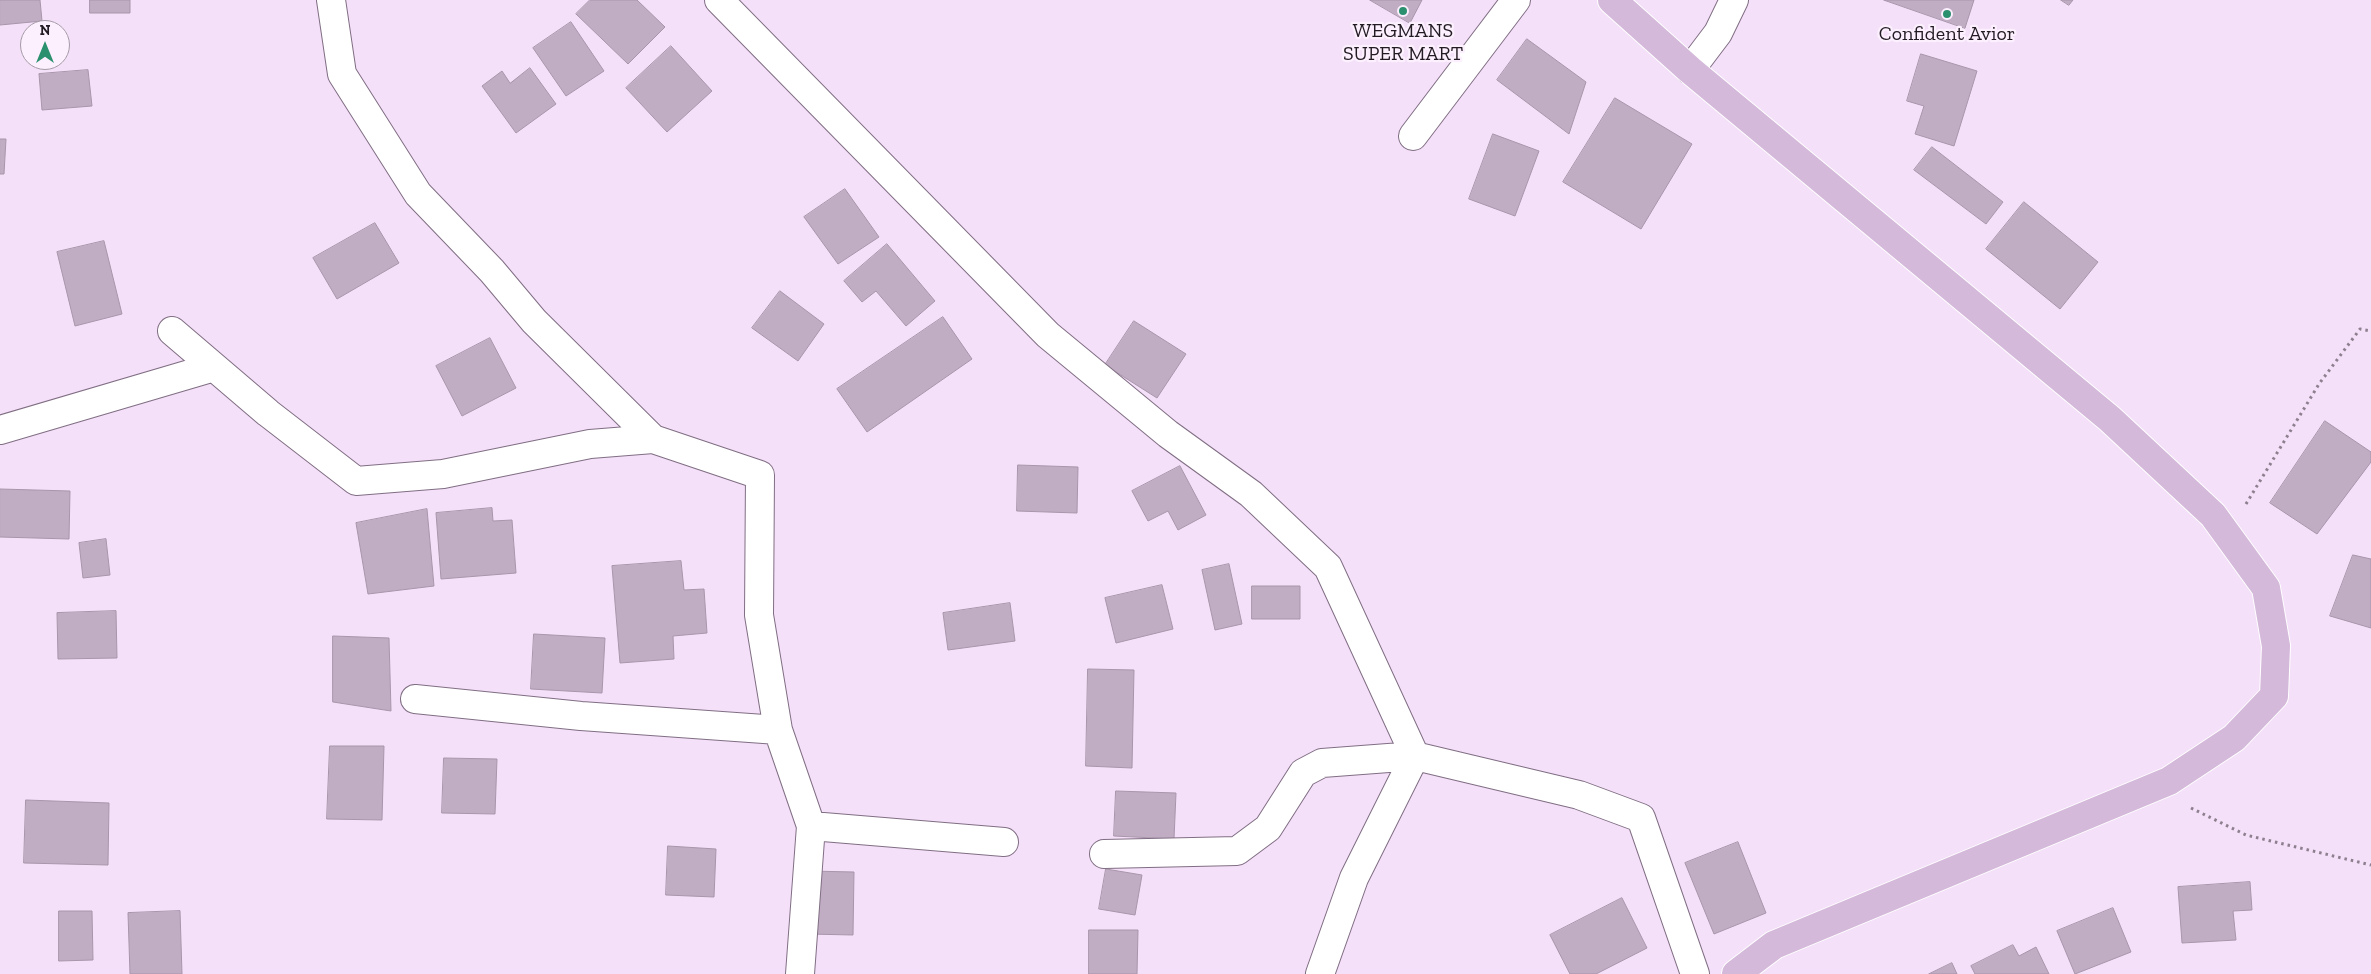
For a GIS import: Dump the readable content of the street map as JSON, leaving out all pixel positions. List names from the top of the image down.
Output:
{
  "places": ["WEGMANS SUPER MART", "Confident Avior"],
  "north": "top"
}
